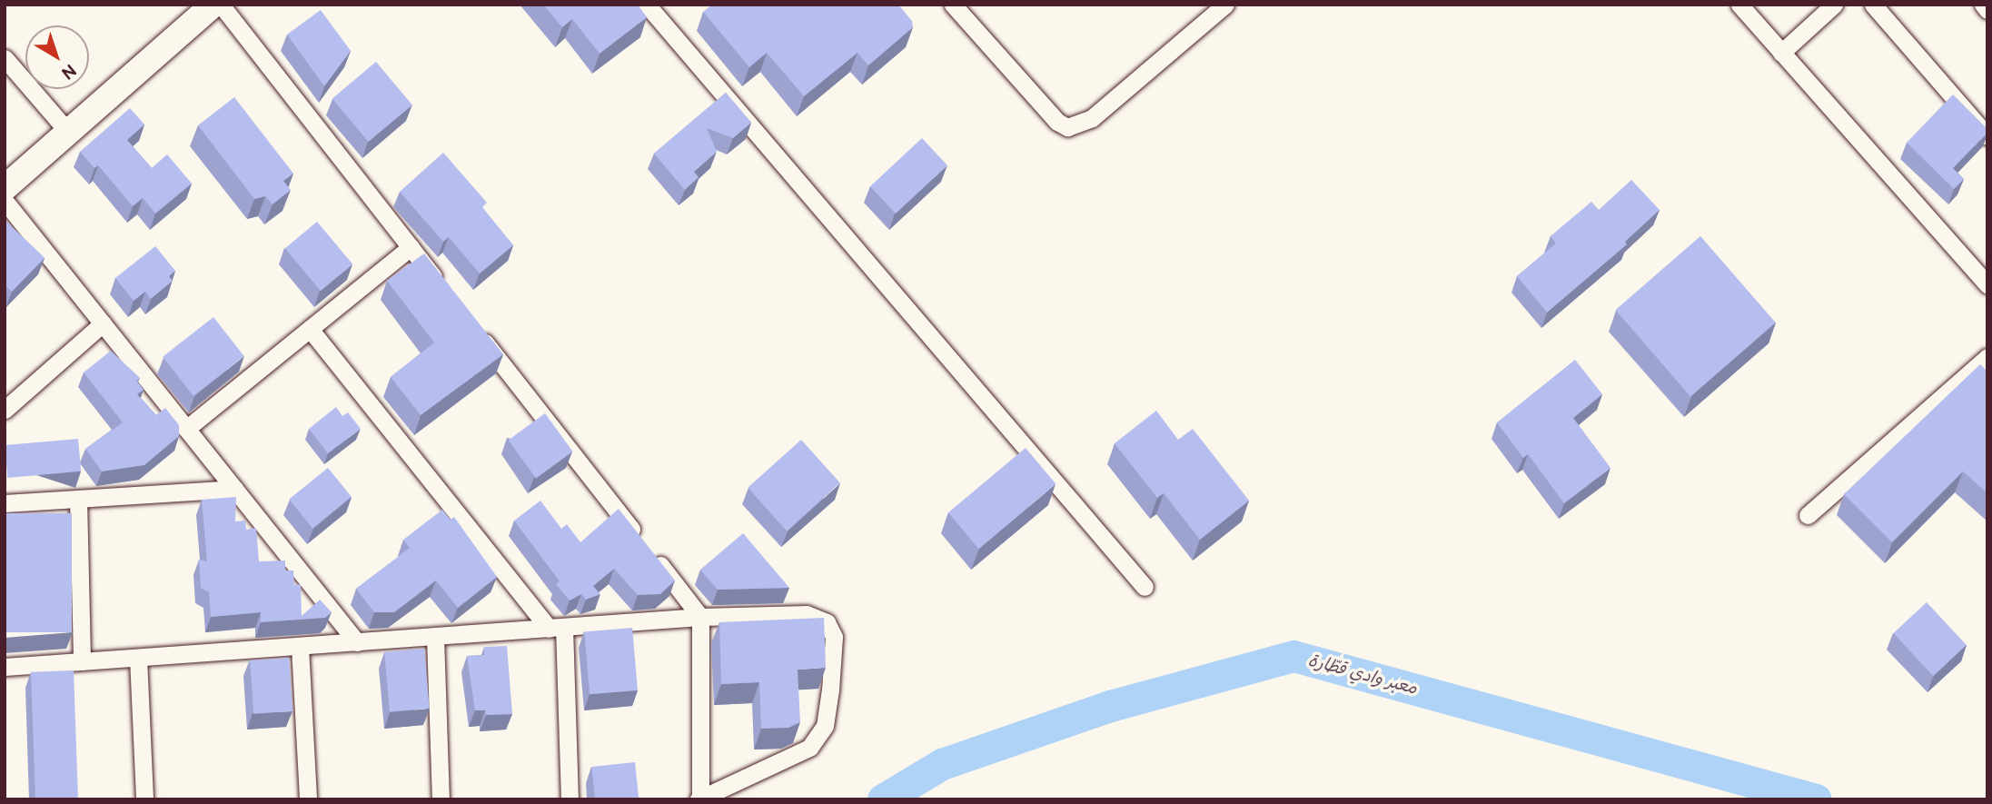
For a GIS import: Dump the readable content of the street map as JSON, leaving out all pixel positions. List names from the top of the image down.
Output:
{
  "water": ["معبر وادي قطّارة"],
  "north": "bottom right"
}
